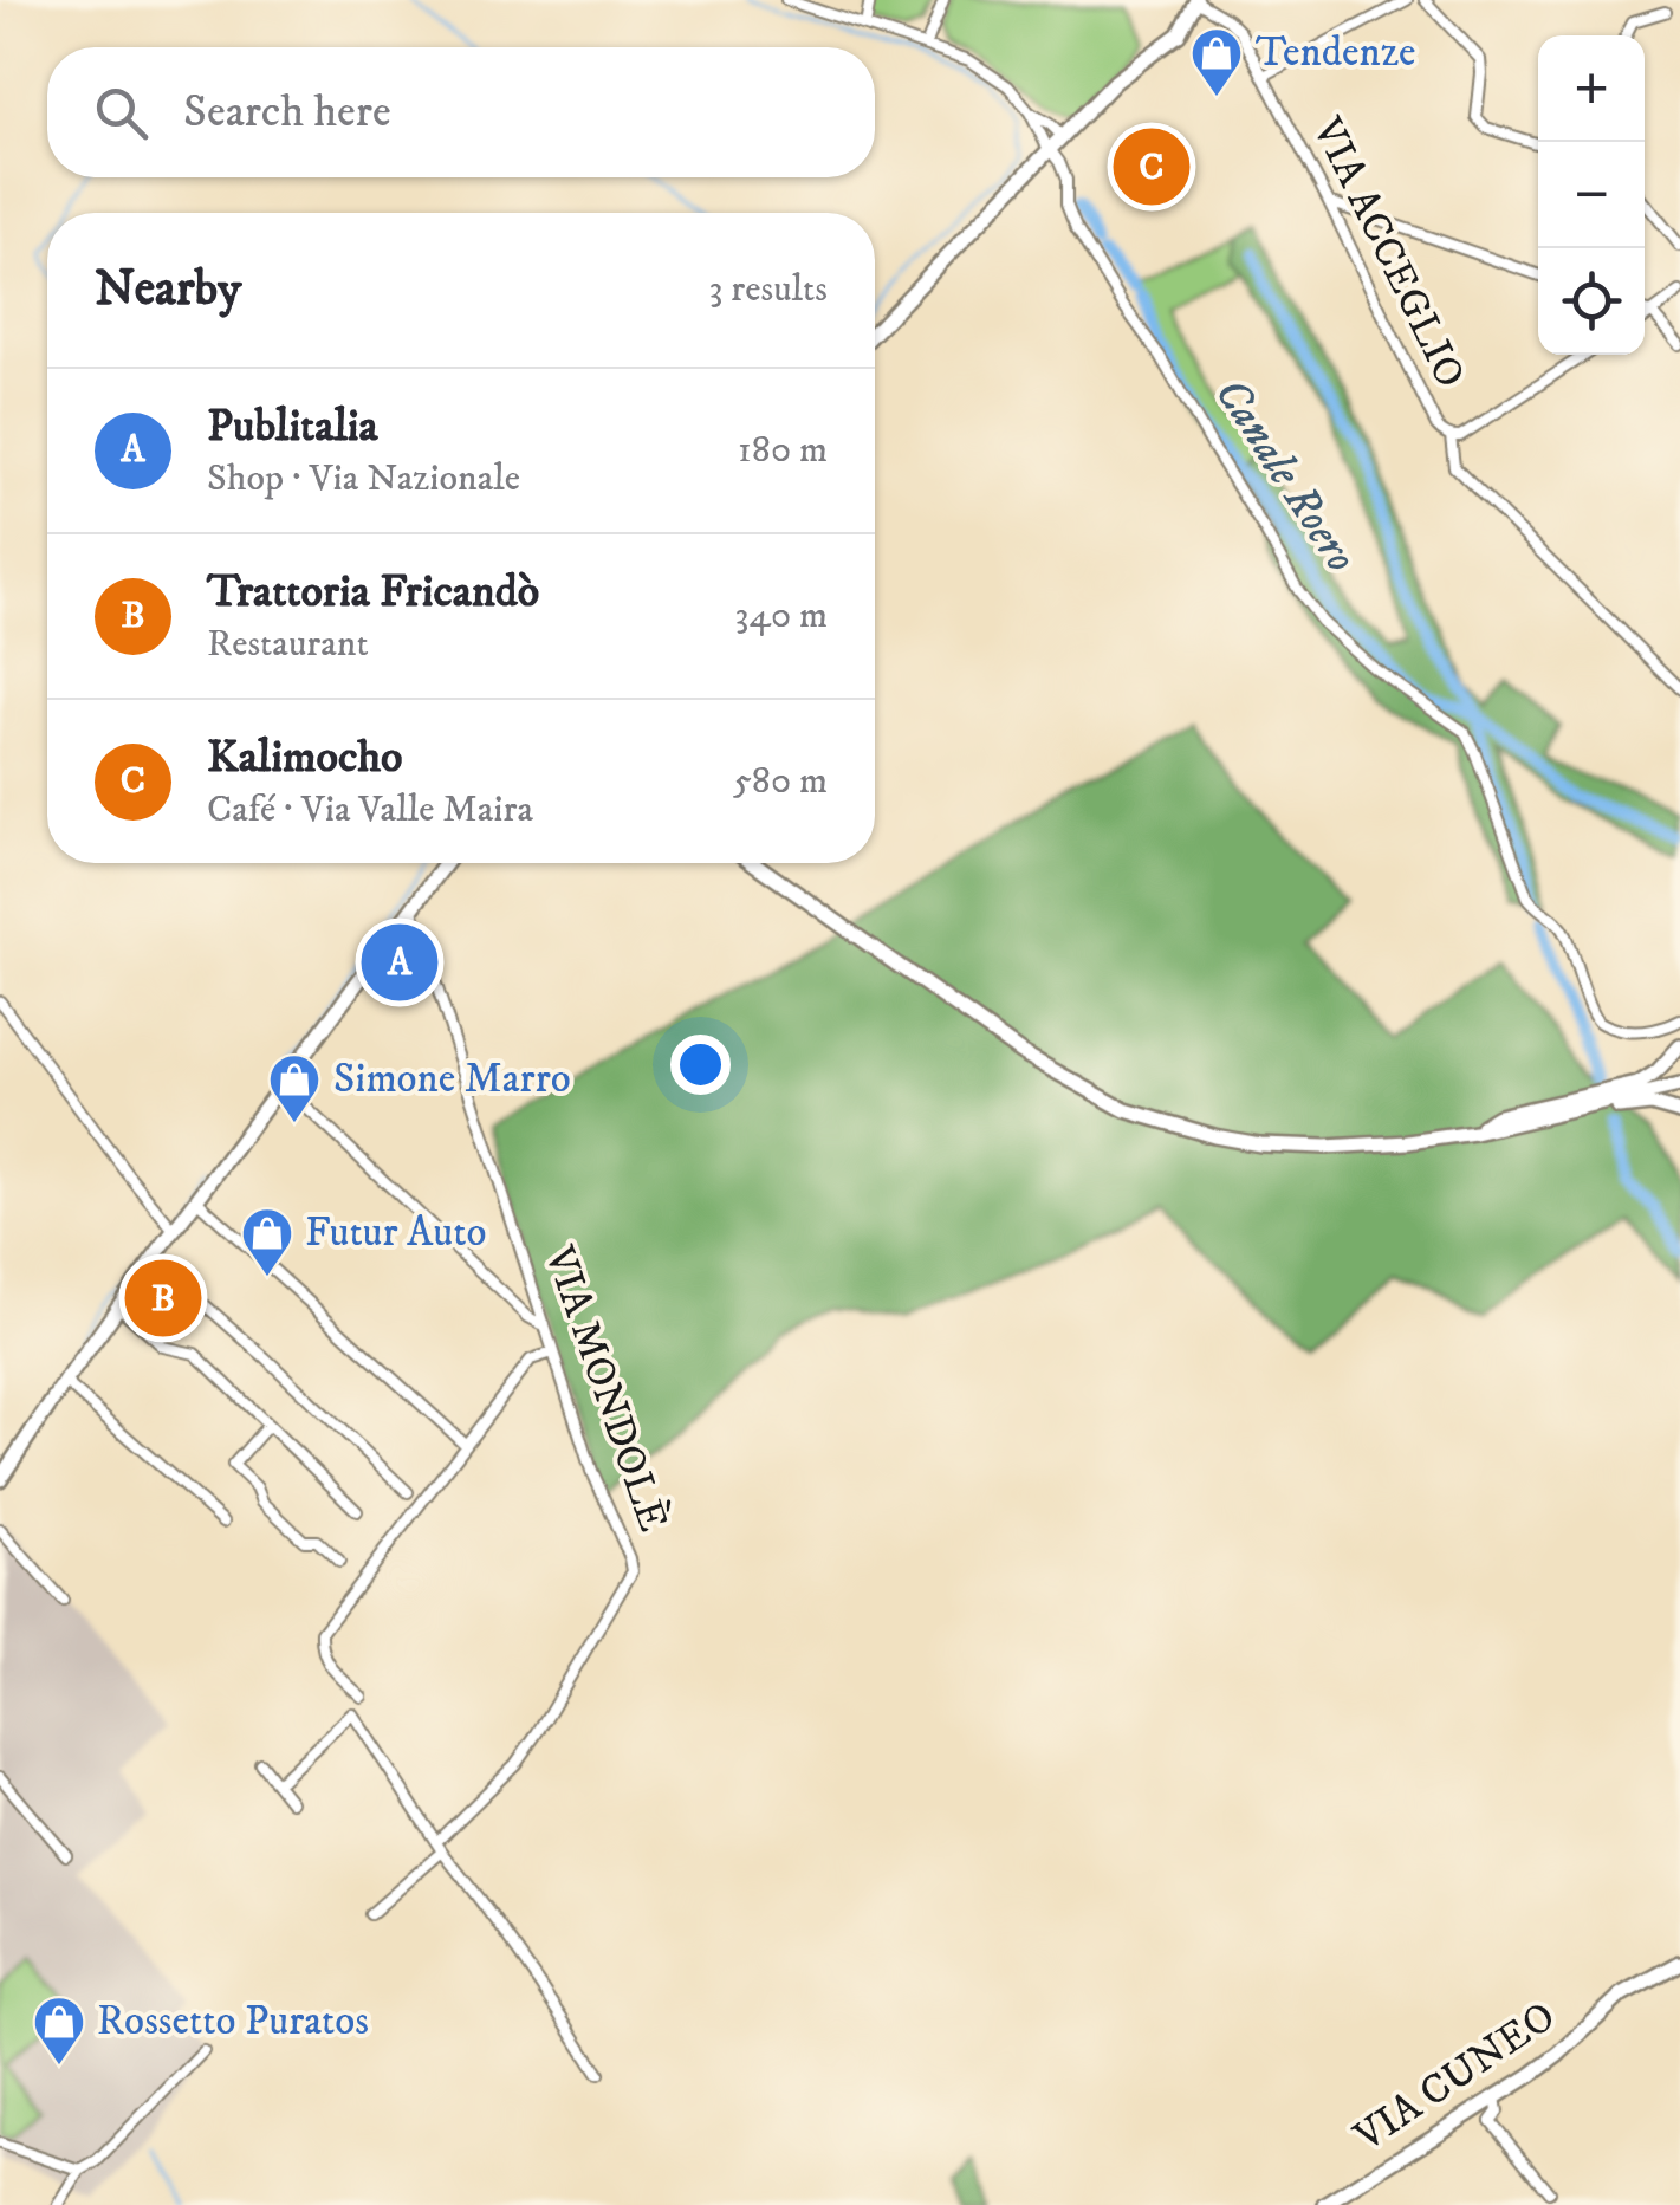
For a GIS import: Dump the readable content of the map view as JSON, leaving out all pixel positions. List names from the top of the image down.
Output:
{
  "streets": {
    "main road": ["VIA CUNEO"],
    "street": ["VIA ACCEGLIO", "VIA MONDOLÈ"]
  },
  "water": ["Canale Roero"],
  "places": {
    "shop": [
      "Tendenze",
      "Simone Marro",
      "Futur Auto",
      "Rossetto Puratos"
    ]
  },
  "page": {
    "map_buttons": ["+", "−"],
    "search": "Search here",
    "pins": ["C", "A", "B"],
    "heading": ["Nearby", "3 results"],
    "list": [
      {
        "mark": "A",
        "name": "Publitalia",
        "note": "Shop · Via Nazionale",
        "value": "180 m"
      },
      {
        "mark": "B",
        "name": "Trattoria Fricandò",
        "note": "Restaurant",
        "value": "340 m"
      },
      {
        "mark": "C",
        "name": "Kalimocho",
        "note": "Café · Via Valle Maira",
        "value": "580 m"
      }
    ]
  }
}
